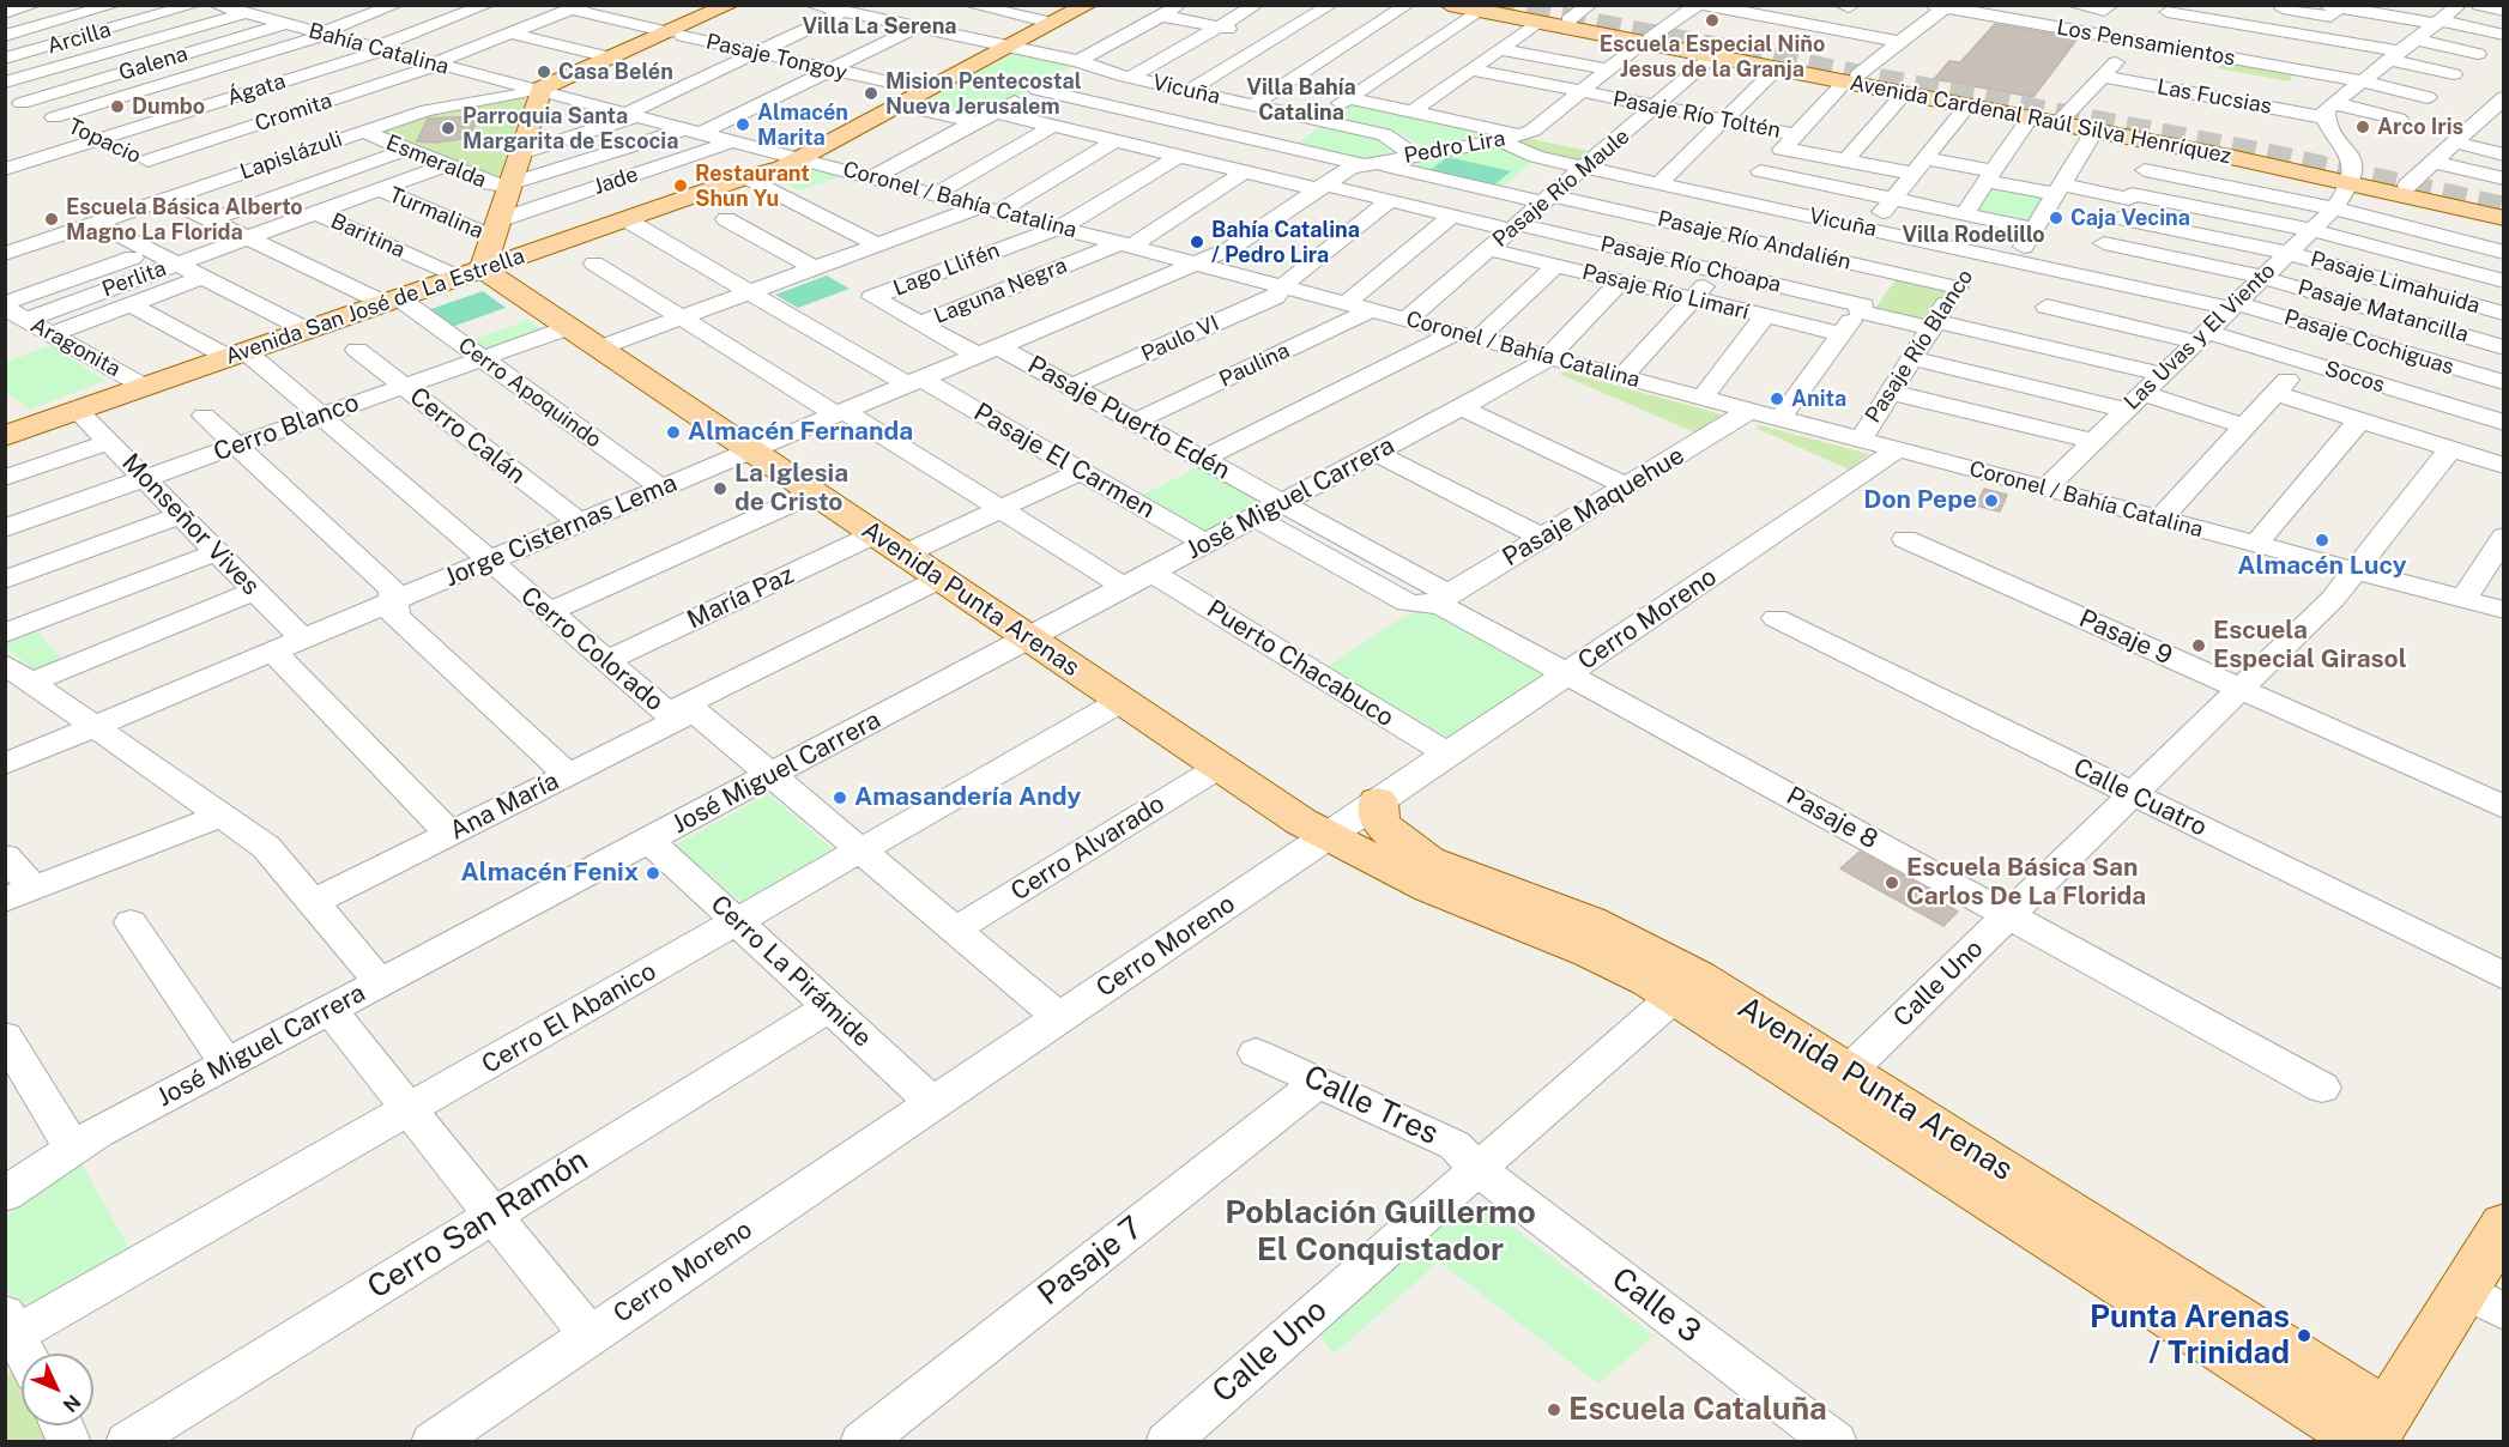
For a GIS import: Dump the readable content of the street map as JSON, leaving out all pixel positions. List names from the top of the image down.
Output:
{
  "streets": {
    "main road": ["Avenida Cardenal Raúl Silva Henríquez", "Avenida San José de La Estrella", "Avenida Punta Arenas"],
    "street": [
      "Arcilla",
      "Los Pensamientos",
      "Bahía Catalina",
      "Pasaje Tongoy",
      "Galena",
      "Ágata",
      "Vicuña",
      "Las Fucsias",
      "Cromita",
      "Pasaje Río Toltén",
      "Topacio",
      "Pedro Lira",
      "Lapislázuli",
      "Esmeralda",
      "Jade",
      "Pasaje Río Maule",
      "Coronel / Bahía Catalina",
      "Turmalina",
      "Baritina",
      "Pasaje Río Andalién",
      "Pasaje Río Choapa",
      "Lago Llifén",
      "Perlita",
      "Pasaje Limahuida",
      "Laguna Negra",
      "Pasaje Río Limarí",
      "Pasaje Matancilla",
      "Las Uvas y El Viento",
      "Paulo VI",
      "Pasaje Cochiguas",
      "Pasaje Río Blanco",
      "Aragonita",
      "Paulina",
      "Socos",
      "Cerro Apoquindo",
      "Pasaje Puerto Edén",
      "Cerro Blanco",
      "Cerro Calán",
      "Pasaje El Carmen",
      "José Miguel Carrera",
      "Pasaje Maquehue",
      "Monseñor Vives",
      "Jorge Cisternas Lema",
      "María Paz",
      "Cerro Moreno",
      "Pasaje 9",
      "Cerro Colorado",
      "Puerto Chacabuco",
      "Calle Cuatro",
      "Ana María",
      "Pasaje 8",
      "Cerro Alvarado",
      "Cerro La Pirámide",
      "Calle Uno",
      "Cerro El Abanico",
      "Calle Tres",
      "Cerro San Ramón",
      "Pasaje 7",
      "Calle 3"
    ]
  },
  "crossings": [
    ["Bahía Catalina", "Galena"],
    ["Bahía Catalina", "Ágata"],
    ["Bahía Catalina", "Cromita"],
    ["Bahía Catalina", "Lapislázuli"],
    ["Bahía Catalina", "Coronel / Bahía Catalina"],
    ["Pasaje Tongoy", "Cromita"],
    ["Pasaje Tongoy", "Avenida San José de La Estrella"],
    ["Galena", "Topacio"],
    ["Ágata", "Topacio"],
    ["Vicuña", "Pedro Lira"],
    ["Vicuña", "Pasaje Río Maule"],
    ["Vicuña", "Avenida San José de La Estrella"],
    ["Vicuña", "Las Uvas y El Viento"],
    ["Vicuña", "Pasaje Cochiguas"],
    ["Vicuña", "Pasaje Río Blanco"],
    ["Cromita", "Topacio"],
    ["Pasaje Río Toltén", "Pedro Lira"],
    ["Pasaje Río Toltén", "Pasaje Río Maule"],
    ["Pasaje Río Toltén", "Las Uvas y El Viento"],
    ["Avenida Cardenal Raúl Silva Henríquez", "Pedro Lira"],
    ["Avenida Cardenal Raúl Silva Henríquez", "Pasaje Río Maule"],
    ["Avenida Cardenal Raúl Silva Henríquez", "Las Uvas y El Viento"],
    ["Topacio", "Lapislázuli"],
    ["Pedro Lira", "Coronel / Bahía Catalina"],
    ["Pedro Lira", "Pasaje Río Andalién"],
    ["Pedro Lira", "Pasaje Río Choapa"],
    ["Pedro Lira", "Jorge Cisternas Lema"],
    ["Lapislázuli", "Esmeralda"],
    ["Lapislázuli", "Coronel / Bahía Catalina"],
    ["Lapislázuli", "Cerro Apoquindo"],
    ["Esmeralda", "Perlita"],
    ["Jade", "Coronel / Bahía Catalina"],
    ["Jade", "Turmalina"],
    ["Pasaje Río Maule", "Coronel / Bahía Catalina"],
    ["Pasaje Río Maule", "Pasaje Río Andalién"],
    ["Pasaje Río Maule", "Pasaje Río Choapa"],
    ["Pasaje Río Maule", "Pasaje Río Limarí"],
    ["Coronel / Bahía Catalina", "Lago Llifén"],
    ["Coronel / Bahía Catalina", "Laguna Negra"],
    ["Coronel / Bahía Catalina", "Avenida San José de La Estrella"],
    ["Coronel / Bahía Catalina", "Las Uvas y El Viento"],
    ["Coronel / Bahía Catalina", "Paulo VI"],
    ["Coronel / Bahía Catalina", "Pasaje Río Blanco"],
    ["Coronel / Bahía Catalina", "Paulina"],
    ["Coronel / Bahía Catalina", "José Miguel Carrera"],
    ["Coronel / Bahía Catalina", "Pasaje Maquehue"],
    ["Coronel / Bahía Catalina", "Jorge Cisternas Lema"],
    ["Coronel / Bahía Catalina", "Cerro Moreno"],
    ["Coronel / Bahía Catalina", "Calle Uno"],
    ["Turmalina", "Perlita"],
    ["Baritina", "Perlita"],
    ["Baritina", "Avenida San José de La Estrella"],
    ["Baritina", "Avenida Punta Arenas"],
    ["Pasaje Río Andalién", "Pasaje Río Blanco"],
    ["Pasaje Río Choapa", "Lago Llifén"],
    ["Pasaje Río Choapa", "Laguna Negra"],
    ["Pasaje Río Choapa", "Las Uvas y El Viento"],
    ["Pasaje Río Choapa", "Paulo VI"],
    ["Pasaje Río Choapa", "Pasaje Río Blanco"],
    ["Lago Llifén", "Pasaje Puerto Edén"],
    ["Perlita", "Aragonita"],
    ["Perlita", "Cerro Apoquindo"],
    ["Pasaje Limahuida", "Las Uvas y El Viento"],
    ["Laguna Negra", "Pasaje Puerto Edén"],
    ["Pasaje Río Limarí", "José Miguel Carrera"],
    ["Avenida San José de La Estrella", "Aragonita"],
    ["Avenida San José de La Estrella", "Cerro Apoquindo"],
    ["Avenida San José de La Estrella", "Pasaje El Carmen"],
    ["Avenida San José de La Estrella", "Monseñor Vives"],
    ["Avenida San José de La Estrella", "Avenida Punta Arenas"],
    ["Avenida San José de La Estrella", "Cerro Colorado"],
    ["Pasaje Matancilla", "Las Uvas y El Viento"],
    ["Las Uvas y El Viento", "Pasaje Cochiguas"],
    ["Las Uvas y El Viento", "Socos"],
    ["Paulo VI", "Pasaje Puerto Edén"],
    ["Paulina", "Pasaje Puerto Edén"],
    ["Cerro Apoquindo", "Cerro Blanco"],
    ["Cerro Apoquindo", "Jorge Cisternas Lema"],
    ["Pasaje Puerto Edén", "José Miguel Carrera"],
    ["Pasaje Puerto Edén", "Pasaje Maquehue"],
    ["Pasaje Puerto Edén", "Jorge Cisternas Lema"],
    ["Pasaje Puerto Edén", "Cerro Moreno"],
    ["Pasaje Puerto Edén", "Pasaje 8"],
    ["Cerro Blanco", "Cerro Calán"],
    ["Cerro Blanco", "Monseñor Vives"],
    ["Cerro Blanco", "Avenida Punta Arenas"],
    ["Cerro Blanco", "Cerro Colorado"],
    ["Cerro Calán", "Jorge Cisternas Lema"],
    ["Pasaje El Carmen", "José Miguel Carrera"],
    ["Pasaje El Carmen", "Jorge Cisternas Lema"],
    ["José Miguel Carrera", "Avenida Punta Arenas"],
    ["José Miguel Carrera", "Cerro Colorado"],
    ["José Miguel Carrera", "Puerto Chacabuco"],
    ["José Miguel Carrera", "Cerro La Pirámide"],
    ["Monseñor Vives", "Jorge Cisternas Lema"],
    ["Jorge Cisternas Lema", "Avenida Punta Arenas"],
    ["Jorge Cisternas Lema", "Cerro Colorado"],
    ["María Paz", "Avenida Punta Arenas"],
    ["María Paz", "Cerro Colorado"],
    ["Avenida Punta Arenas", "Cerro Moreno"],
    ["Avenida Punta Arenas", "Ana María"],
    ["Avenida Punta Arenas", "Cerro Alvarado"],
    ["Avenida Punta Arenas", "Calle Uno"],
    ["Avenida Punta Arenas", "Cerro El Abanico"],
    ["Cerro Moreno", "Cerro Colorado"],
    ["Cerro Moreno", "Puerto Chacabuco"],
    ["Cerro Moreno", "Pasaje 8"],
    ["Cerro Moreno", "Cerro La Pirámide"],
    ["Pasaje 9", "Calle Uno"],
    ["Cerro Colorado", "Ana María"],
    ["Cerro Colorado", "Cerro Alvarado"],
    ["Cerro Colorado", "Cerro El Abanico"],
    ["Calle Cuatro", "Calle Uno"],
    ["Pasaje 8", "Calle Uno"],
    ["Cerro La Pirámide", "Cerro El Abanico"],
    ["Cerro La Pirámide", "Cerro San Ramón"],
    ["Calle Uno", "Calle Tres"],
    ["Calle Uno", "Calle 3"],
    ["Calle Tres", "Pasaje 7"],
    ["Calle Tres", "Calle 3"]
  ],
  "districts": [
    "Villa La Serena",
    "Villa Bahía Catalina",
    "Villa Rodelillo",
    "Población Guillermo El Conquistador"
  ],
  "places": [
    "Escuela Especial Niño Jesus de la Granja",
    "Casa Belén",
    "Mision Pentecostal Nueva Jerusalem",
    "Dumbo",
    "Almacén Marita",
    "Arco Iris",
    "Parroquia Santa Margarita de Escocia",
    "Restaurant Shun Yu",
    "Caja Vecina",
    "Escuela Básica Alberto Magno La Florida",
    "Bahía Catalina / Pedro Lira",
    "Anita",
    "Almacén Fernanda",
    "La Iglesia de Cristo",
    "Don Pepe",
    "Almacén Lucy",
    "Escuela Especial Girasol",
    "Amasandería Andy",
    "Almacén Fenix",
    "Escuela Básica San Carlos De La Florida",
    "Punta Arenas / Trinidad",
    "Escuela Cataluña"
  ],
  "north": "bottom right"
}
